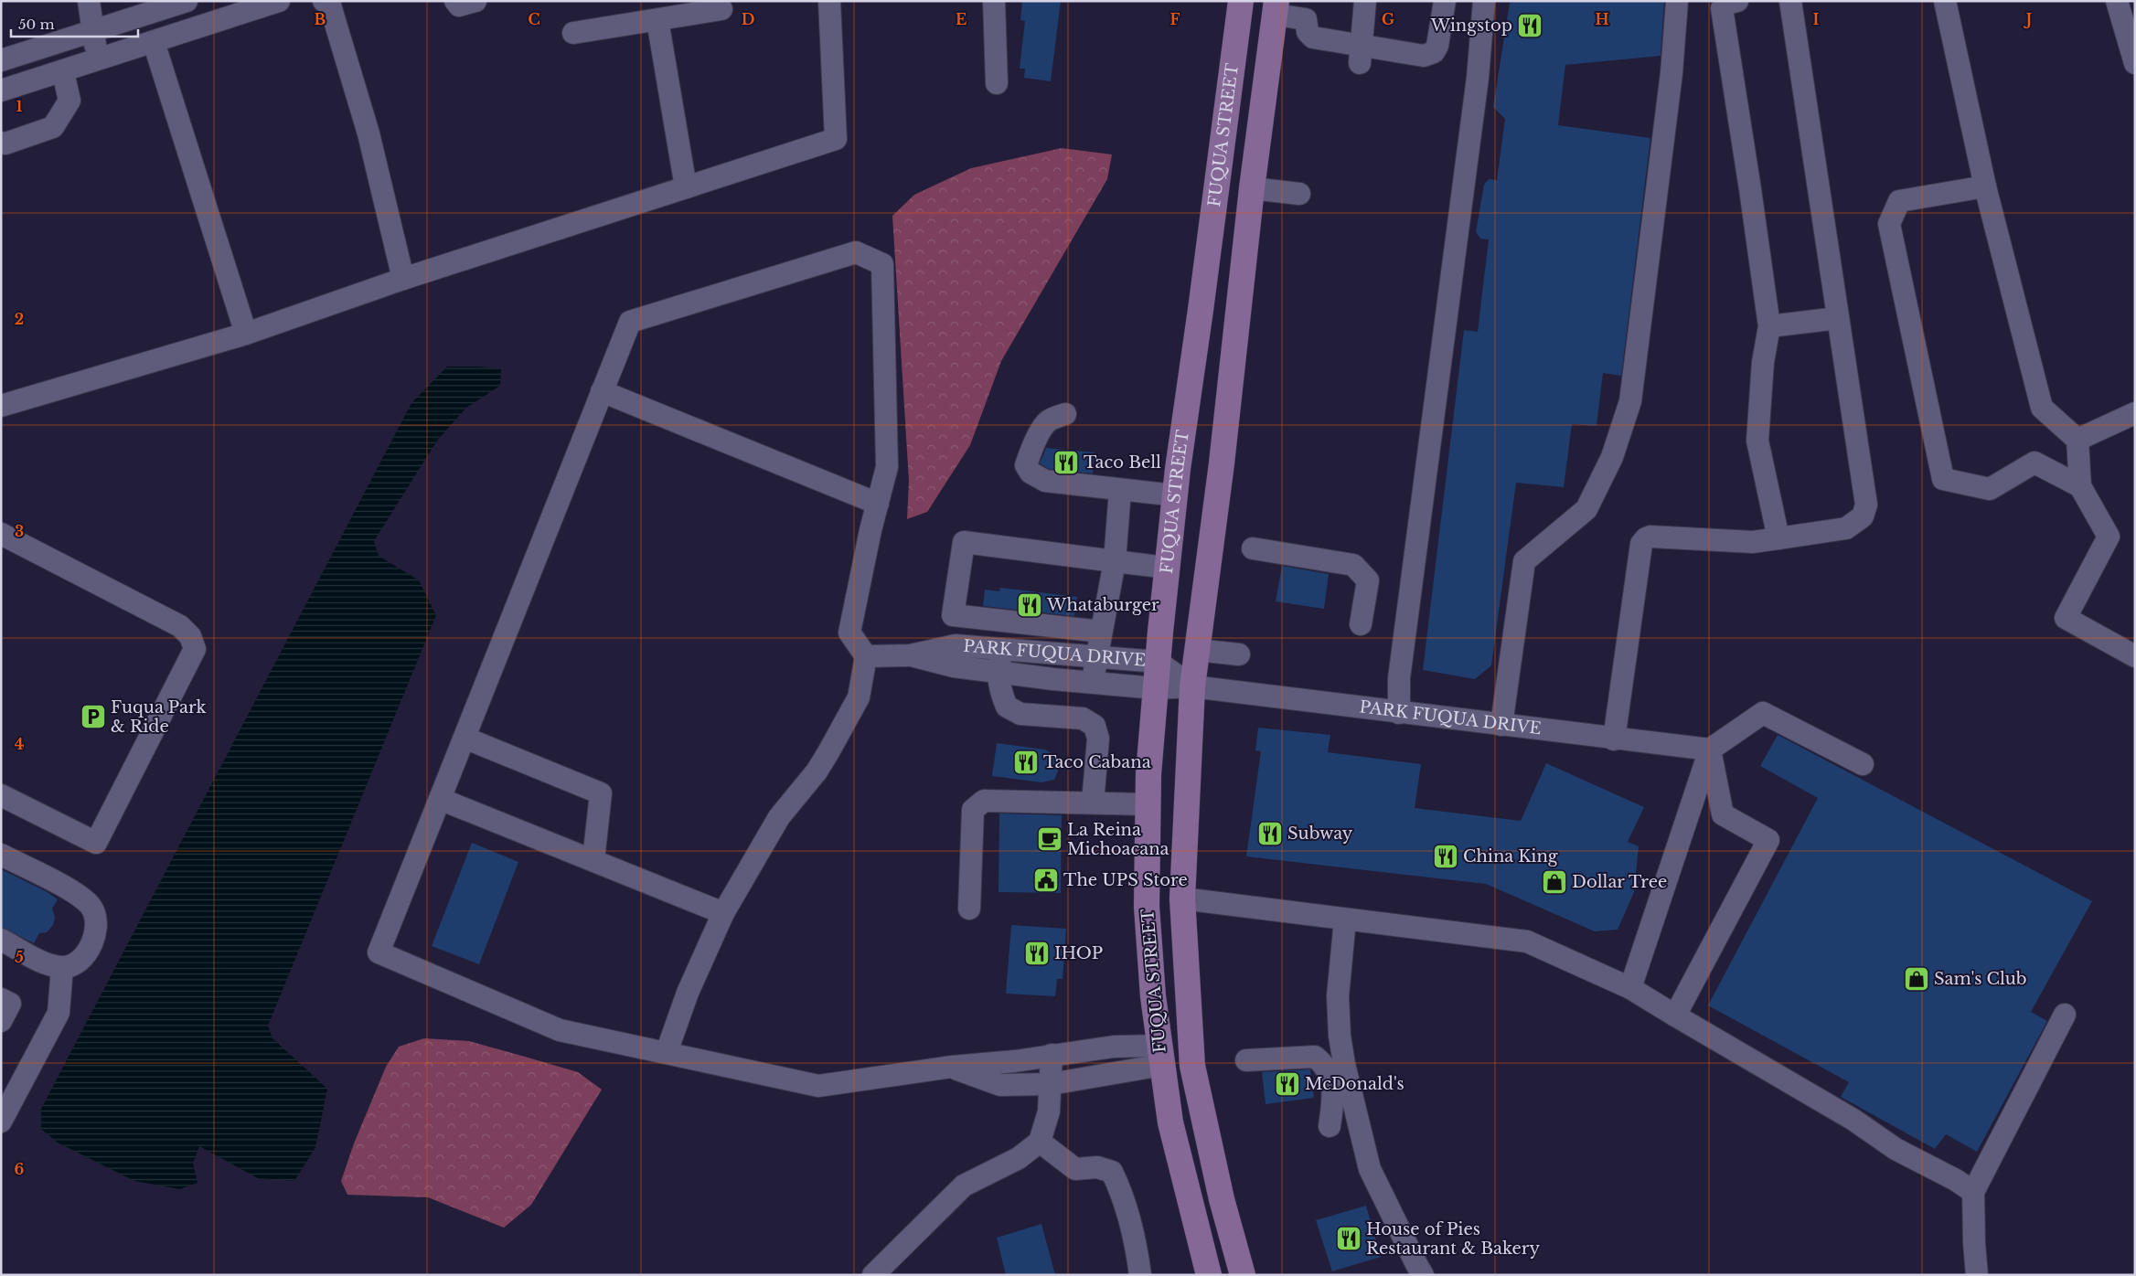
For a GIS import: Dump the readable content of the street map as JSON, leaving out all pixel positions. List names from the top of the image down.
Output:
{
  "streets": {
    "main road": ["FUQUA STREET"],
    "street": ["PARK FUQUA DRIVE"]
  },
  "crossings": [
    ["FUQUA STREET", "PARK FUQUA DRIVE"]
  ],
  "places": {
    "restaurant": [
      "Wingstop",
      "Taco Bell",
      "Whataburger",
      "Taco Cabana",
      "Subway",
      "China King",
      "IHOP",
      "McDonald's",
      "House of Pies Restaurant & Bakery"
    ],
    "parking": ["Fuqua Park & Ride"],
    "cafe": ["La Reina Michoacana"],
    "public building": ["The UPS Store"],
    "shop": ["Dollar Tree", "Sam's Club"]
  },
  "scale_bar": "50 m",
  "grid": {
    "columns": [
      "B",
      "C",
      "D",
      "E",
      "F",
      "G",
      "H",
      "I",
      "J"
    ],
    "rows": [
      "1",
      "2",
      "3",
      "4",
      "5",
      "6"
    ]
  }
}
